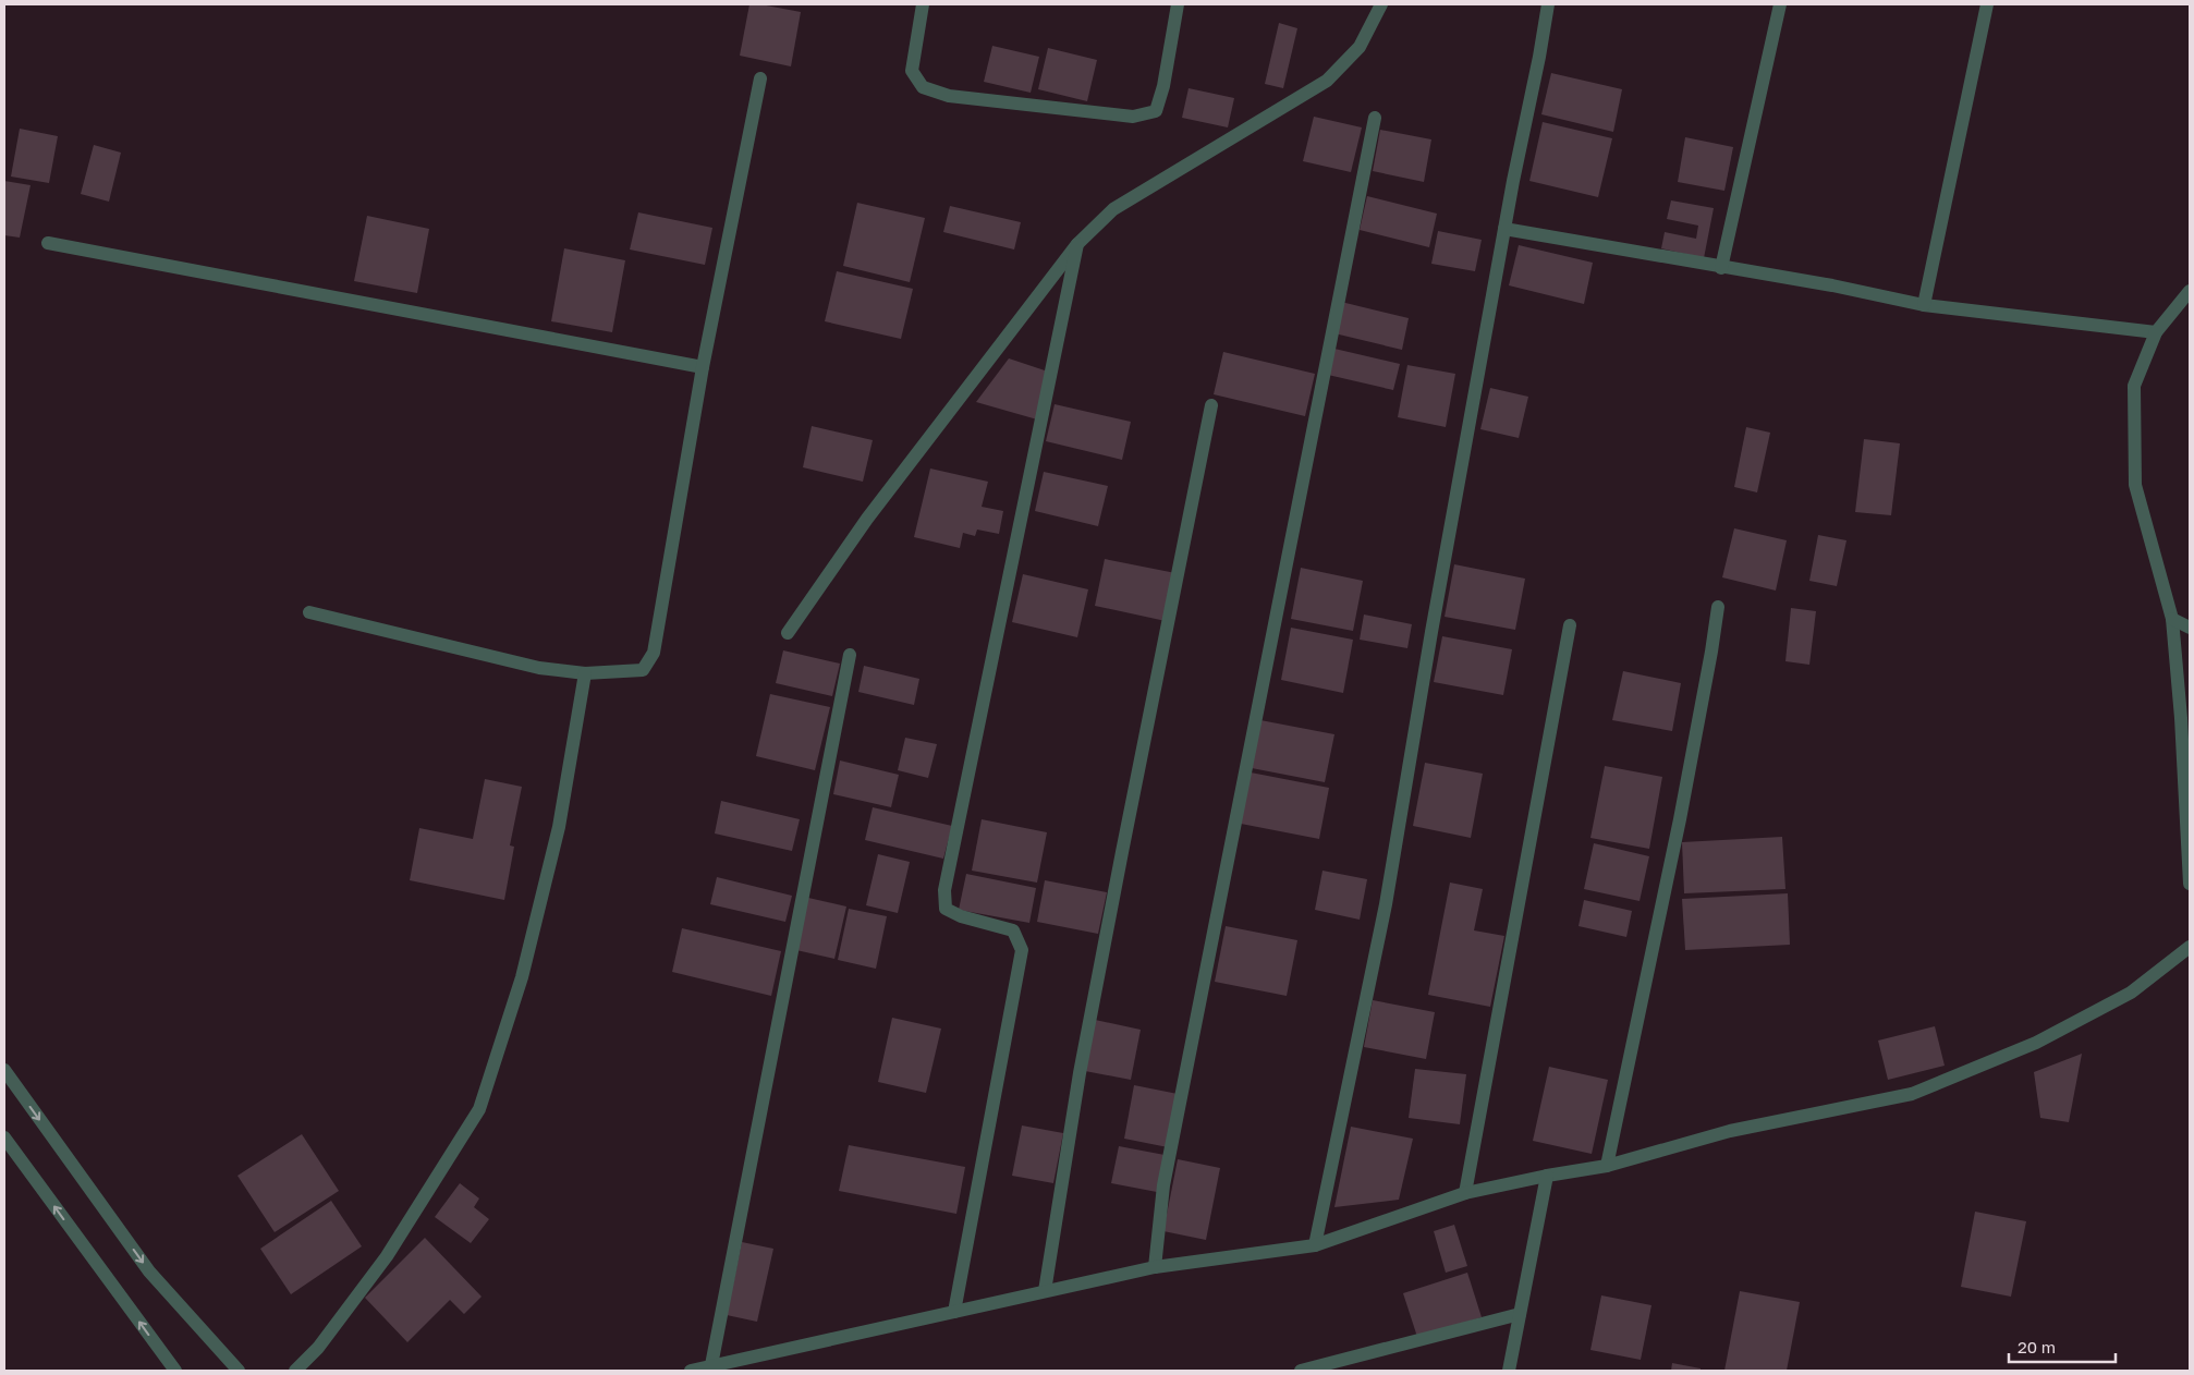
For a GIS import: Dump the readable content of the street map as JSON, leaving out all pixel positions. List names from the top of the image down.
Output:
{
  "scale_bar": "20 m"
}
